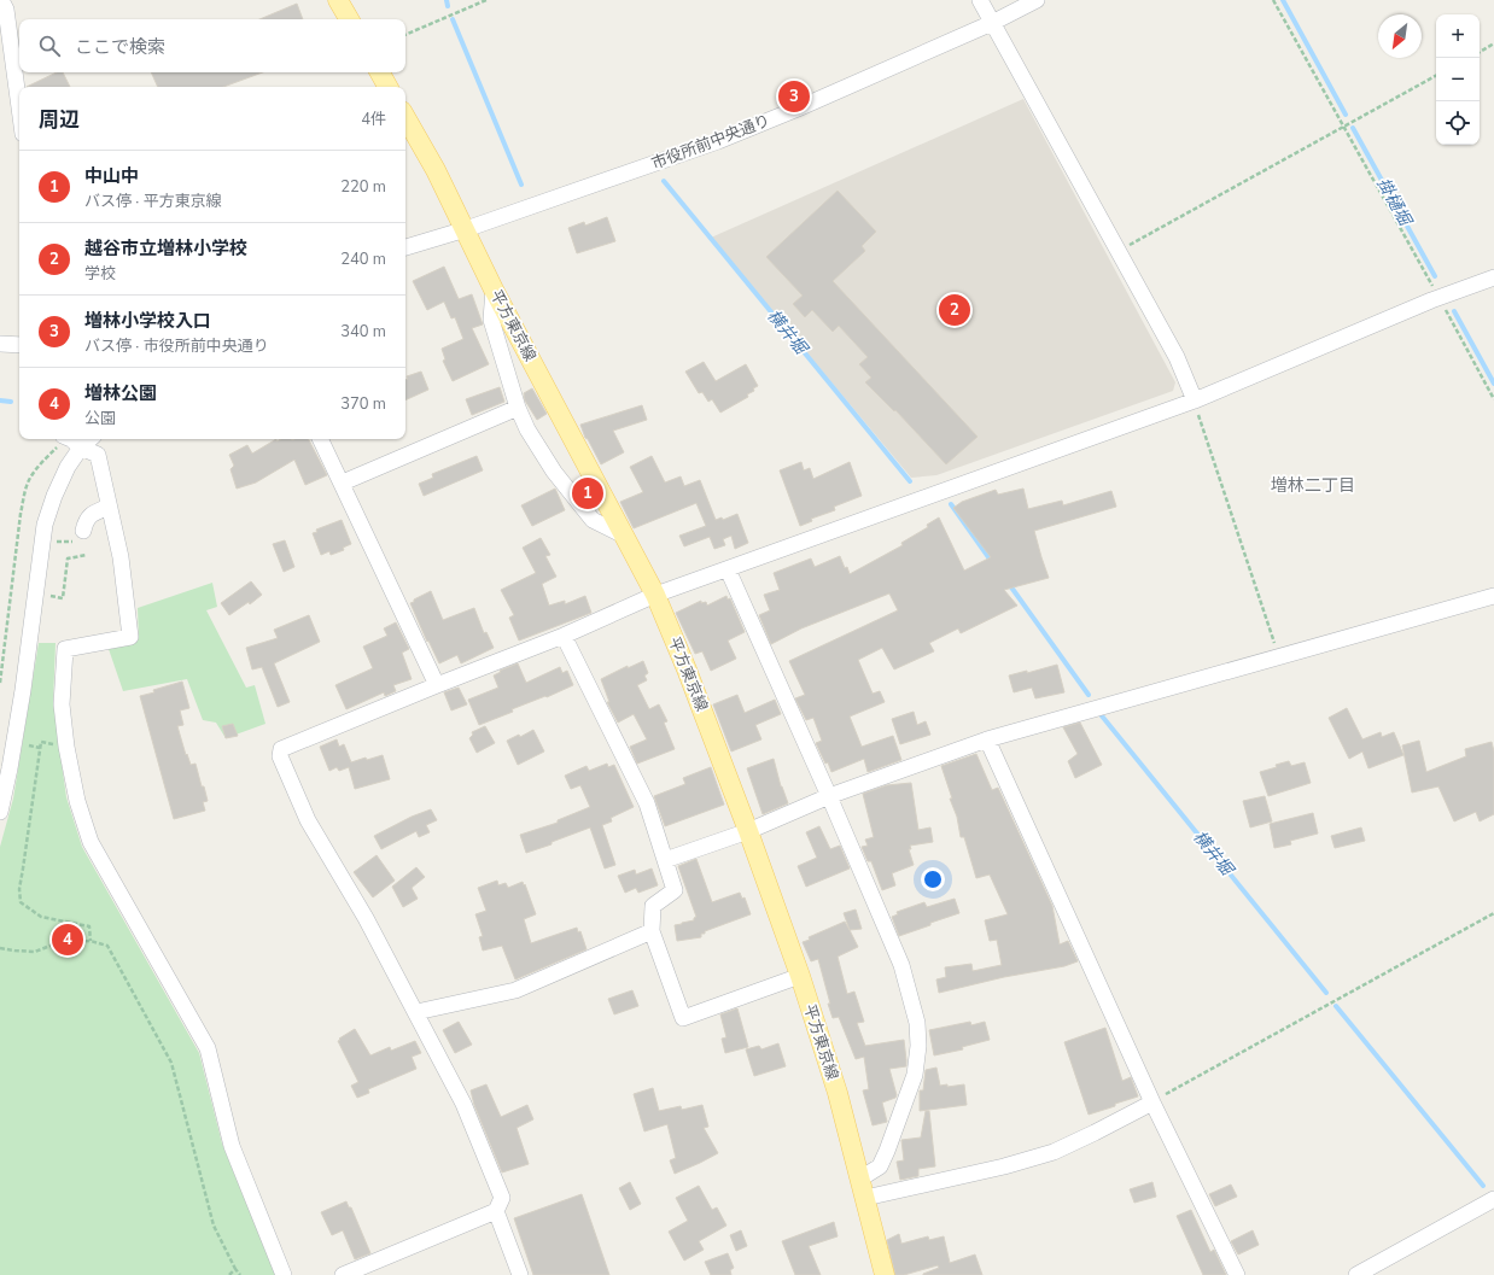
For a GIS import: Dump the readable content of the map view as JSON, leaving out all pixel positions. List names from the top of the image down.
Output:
{
  "streets": {
    "main road": ["平方東京線"],
    "street": ["市役所前中央通り"]
  },
  "crossings": [
    ["市役所前中央通り", "平方東京線"]
  ],
  "districts": ["増林二丁目"],
  "water": ["掛樋堀", "横井堀"],
  "north": "bottom left",
  "page": {
    "map_buttons": ["+", "−"],
    "search": "ここで検索",
    "pins": [
      "3",
      "2",
      "1",
      "4"
    ],
    "heading": ["周辺", "4件"],
    "list": [
      {
        "mark": "1",
        "name": "中山中",
        "note": "バス停 · 平方東京線",
        "value": "220 m"
      },
      {
        "mark": "2",
        "name": "越谷市立増林小学校",
        "note": "学校",
        "value": "240 m"
      },
      {
        "mark": "3",
        "name": "増林小学校入口",
        "note": "バス停 · 市役所前中央通り",
        "value": "340 m"
      },
      {
        "mark": "4",
        "name": "増林公園",
        "note": "公園",
        "value": "370 m"
      }
    ]
  }
}
